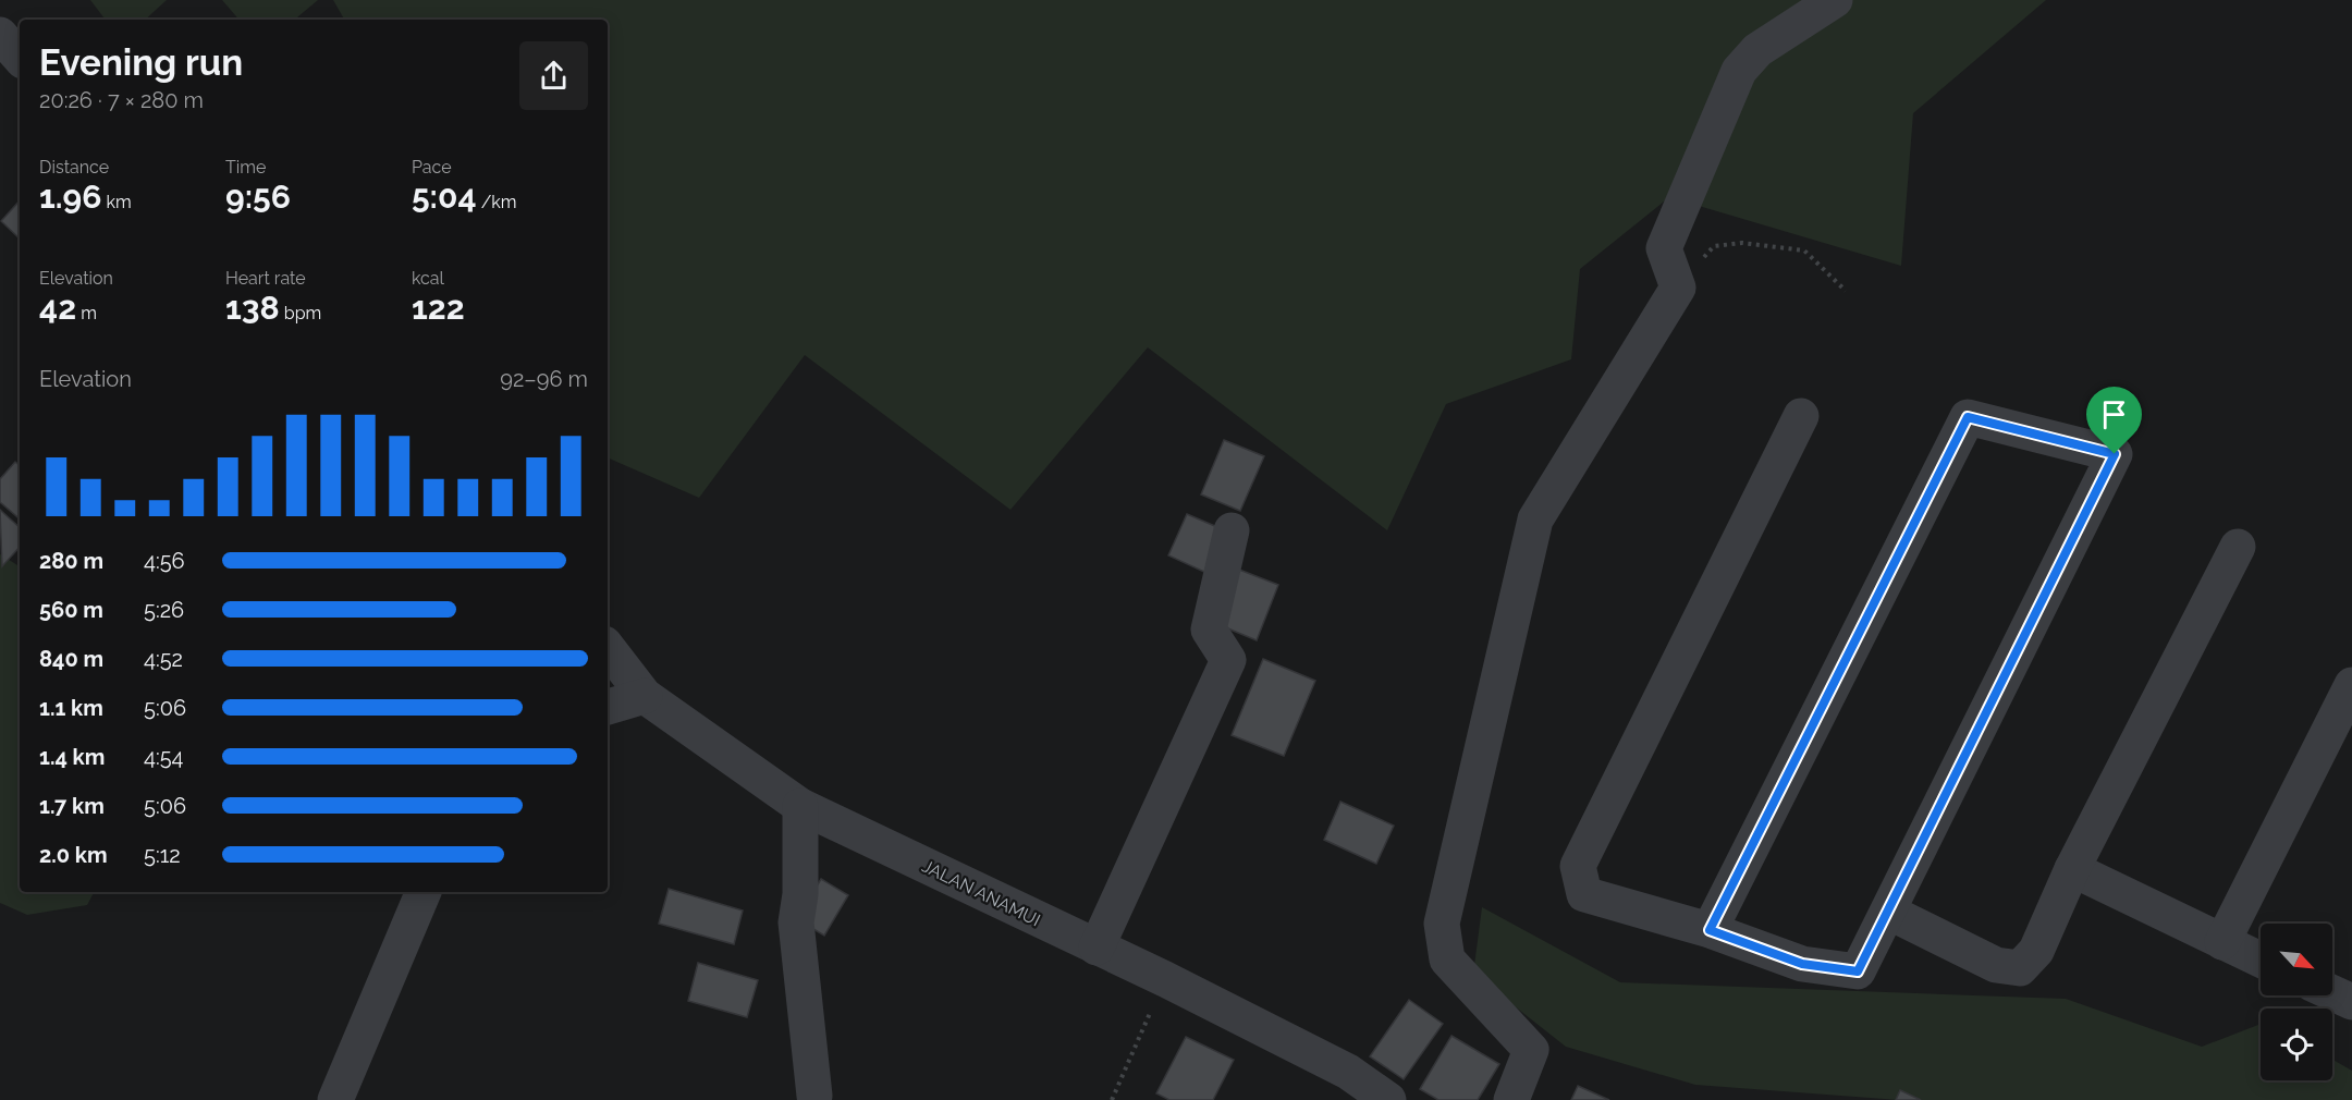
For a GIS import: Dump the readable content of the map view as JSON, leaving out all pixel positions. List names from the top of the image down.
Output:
{
  "streets": {
    "street": ["JALAN ANAMUI"]
  },
  "north": "bottom right",
  "page": {
    "heading": ["Evening run", "20:26 · 7 × 280 m"],
    "stats": [
      ["Distance", "1.96 km"],
      ["Time", "9:56"],
      ["Pace", "5:04 /km"],
      ["Elevation", "42 m"],
      ["Heart rate", "138 bpm"],
      ["kcal", "122"]
    ],
    "chart": ["Elevation", "92–96 m"],
    "list": [
      {
        "name": "280 m",
        "note": "4:56"
      },
      {
        "name": "560 m",
        "note": "5:26"
      },
      {
        "name": "840 m",
        "note": "4:52"
      },
      {
        "name": "1.1 km",
        "note": "5:06"
      },
      {
        "name": "1.4 km",
        "note": "4:54"
      },
      {
        "name": "1.7 km",
        "note": "5:06"
      },
      {
        "name": "2.0 km",
        "note": "5:12"
      }
    ]
  }
}
